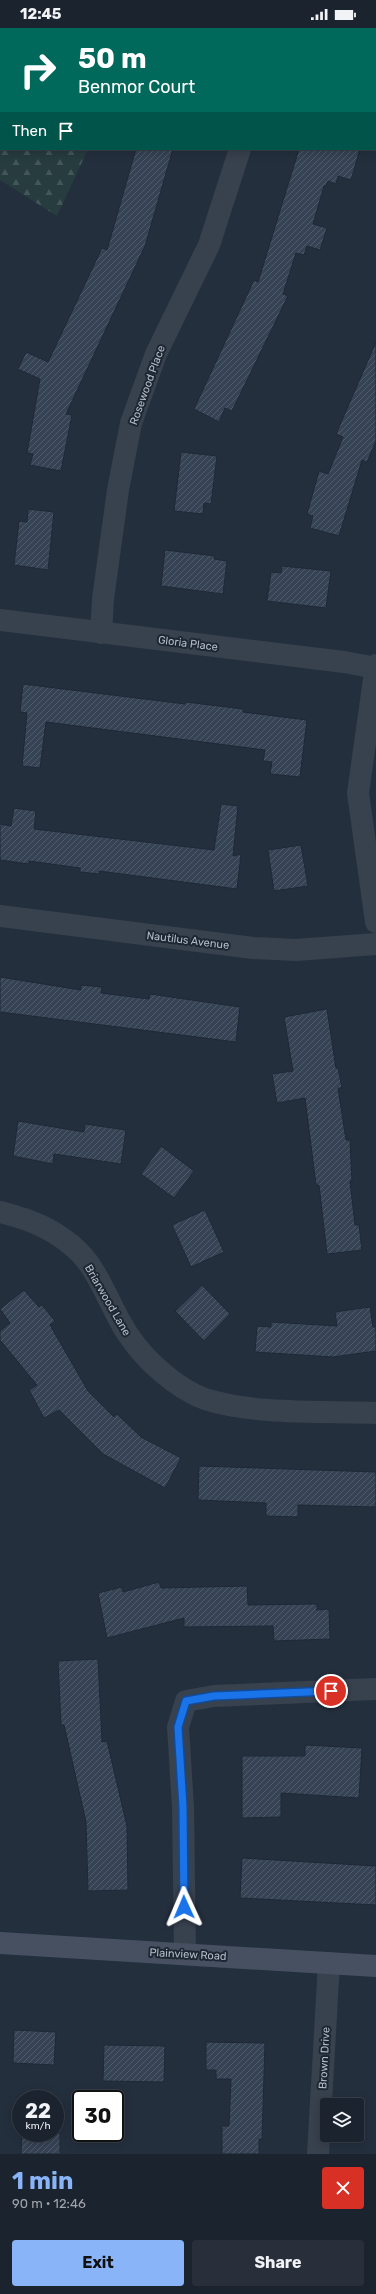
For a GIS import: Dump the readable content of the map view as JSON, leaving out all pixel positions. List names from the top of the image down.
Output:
{
  "streets": {
    "main road": ["Plainview Road"],
    "street": [
      "Rosewood Place",
      "Gloria Place",
      "Nautilus Avenue",
      "Briarwood Lane",
      "Brown Drive"
    ]
  },
  "crossings": [
    ["Rosewood Place", "Gloria Place"],
    ["Plainview Road", "Brown Drive"]
  ],
  "page": {
    "status": "12:45",
    "turn": ["50 m", "Benmor Court"],
    "then": "Then",
    "speed": "22 km/h",
    "limit": "30",
    "heading": ["1 min", "90 m · 12:46"],
    "buttons": ["Exit", "Share"]
  }
}
